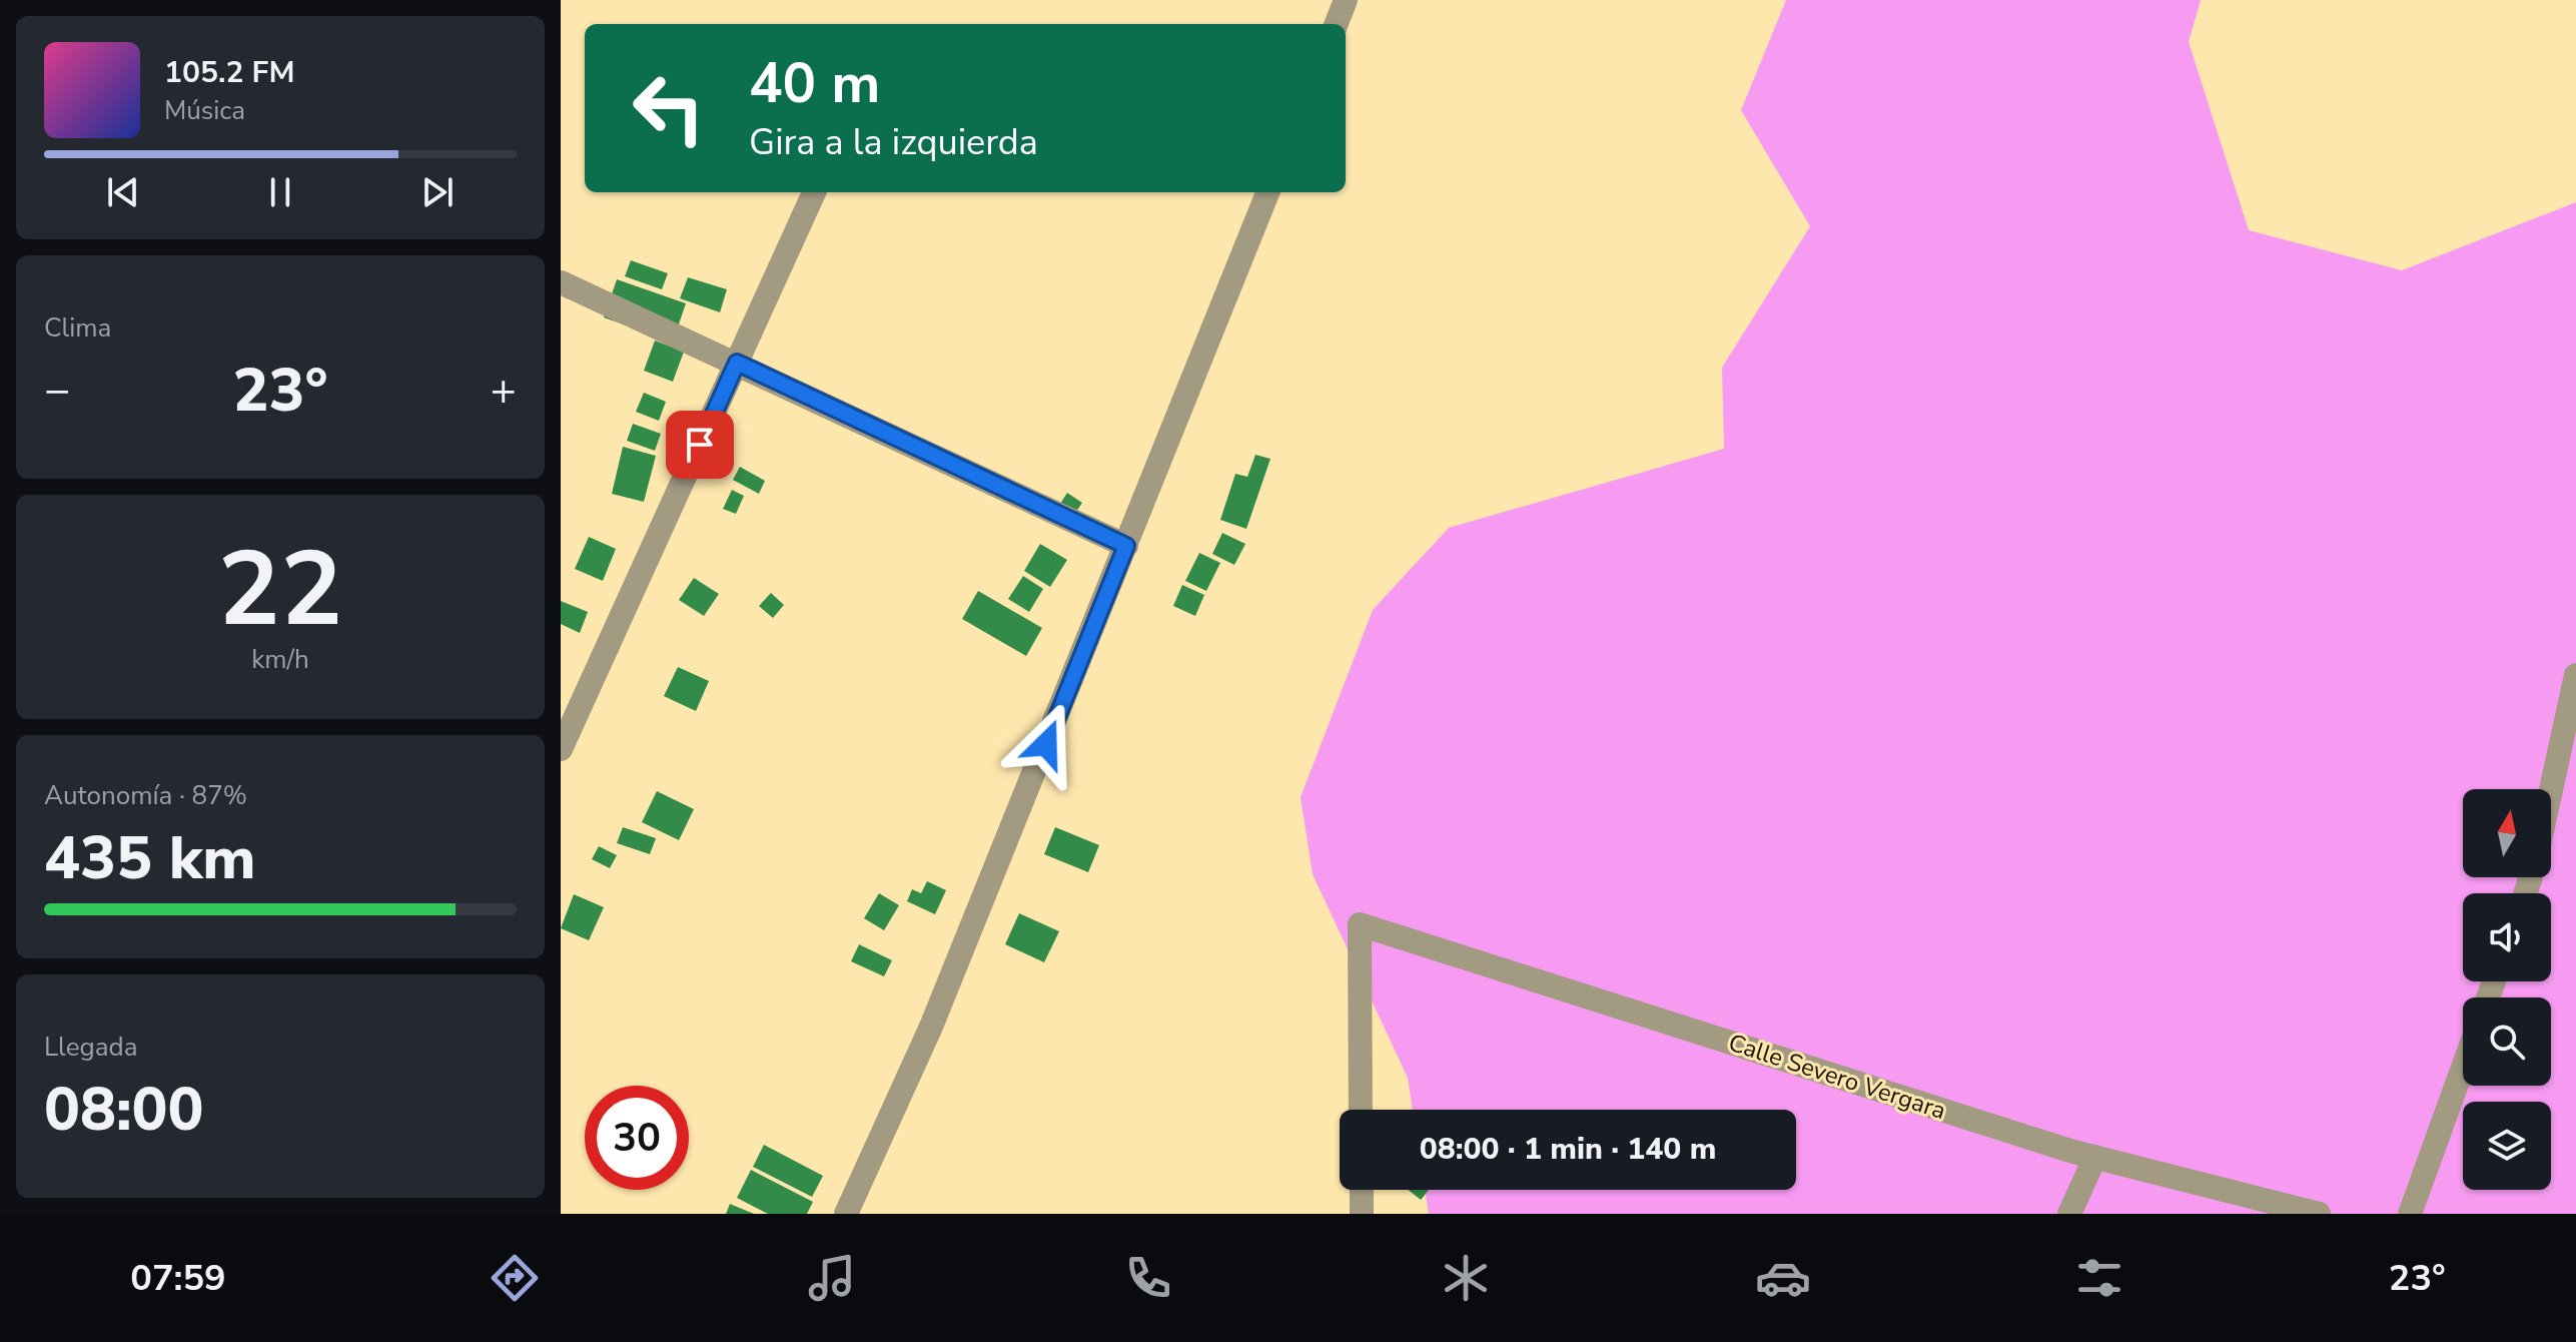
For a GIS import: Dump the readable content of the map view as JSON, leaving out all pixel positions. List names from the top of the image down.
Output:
{
  "streets": {
    "street": ["Calle Severo Vergara"]
  },
  "north": "top",
  "page": {
    "turn": ["40 m", "Gira a la izquierda"],
    "song": ["105.2 FM", "Música"],
    "tile": [
      "Clima",
      ["22", "km/h"],
      ["Autonomía · 87%", "435 km"],
      ["Llegada", "08:00"]
    ],
    "heat": ["−", "23°", "+"],
    "limit": "30",
    "trip": "08:00 · 1 min · 140 m",
    "tabs": ["07:59", "23°"]
  }
}
